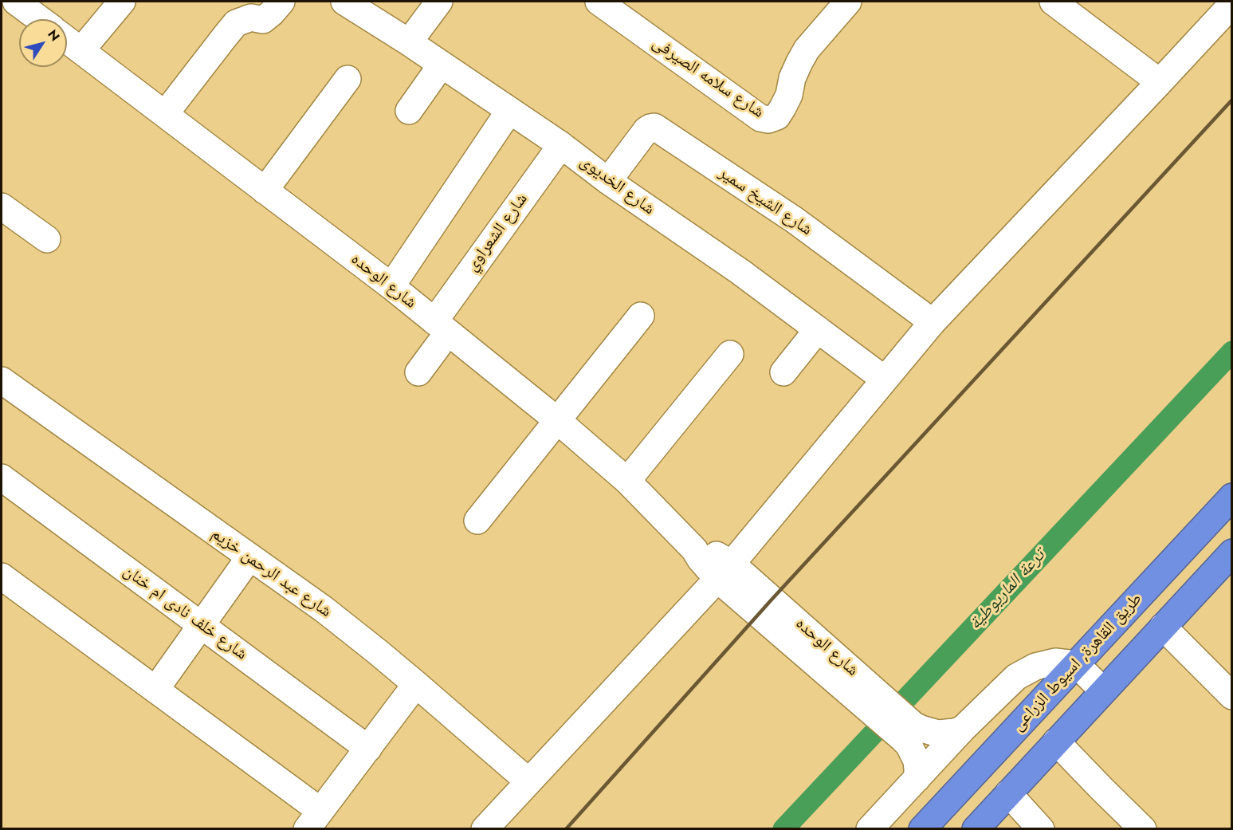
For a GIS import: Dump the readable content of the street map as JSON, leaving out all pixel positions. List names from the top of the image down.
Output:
{
  "streets": {
    "highway": ["طريق القاهرة, اسيوط الزراعى"],
    "street": [
      "شارع سلامه الصيرفى",
      "شارع الخديوى",
      "شارع الشيخ سمير",
      "شارع الشعراوي",
      "شارع الوحده",
      "شارع عبد الرحمن خزيم",
      "شارع خلف نادى ام خنان"
    ]
  },
  "crossings": [
    ["شارع الخديوى", "شارع الشيخ سمير"],
    ["شارع الخديوى", "شارع الشعراوي"],
    ["شارع الشعراوي", "شارع الوحده"]
  ],
  "water": ["ترعة الماريوطية"],
  "north": "top right"
}
